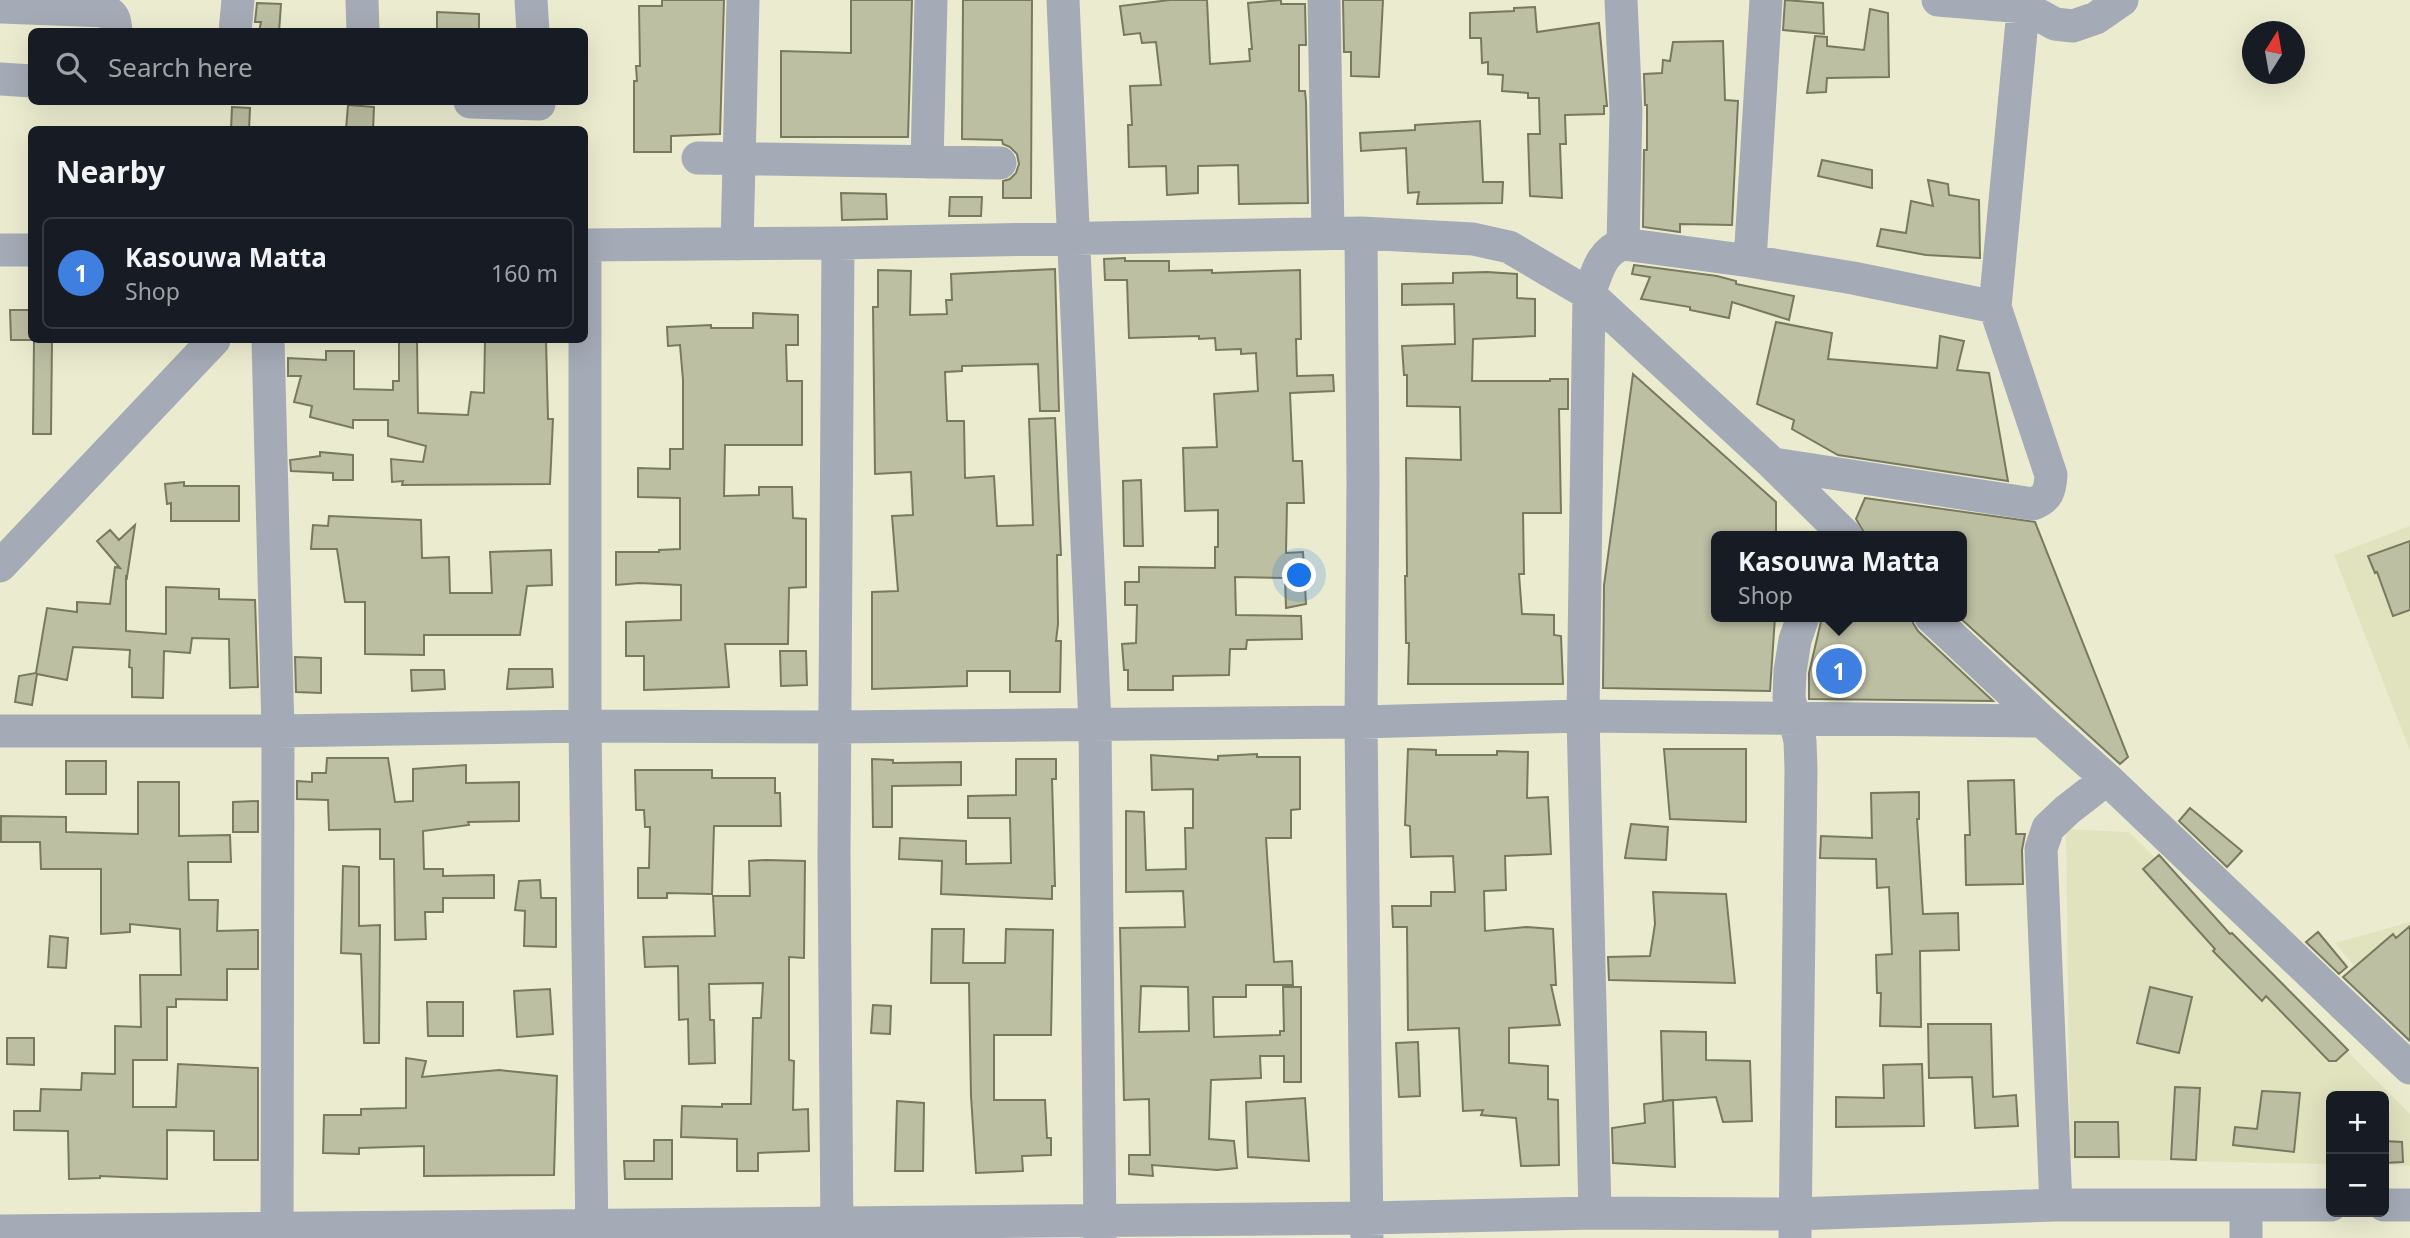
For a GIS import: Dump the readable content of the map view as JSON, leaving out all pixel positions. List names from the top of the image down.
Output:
{
  "north": "top",
  "page": {
    "search": "Search here",
    "heading": "Nearby",
    "list": [
      {
        "mark": "1",
        "name": "Kasouwa Matta",
        "note": "Shop",
        "value": "160 m"
      }
    ],
    "popup": ["Kasouwa Matta", "Shop"],
    "pins": "1",
    "map_buttons": ["+", "−"]
  }
}
